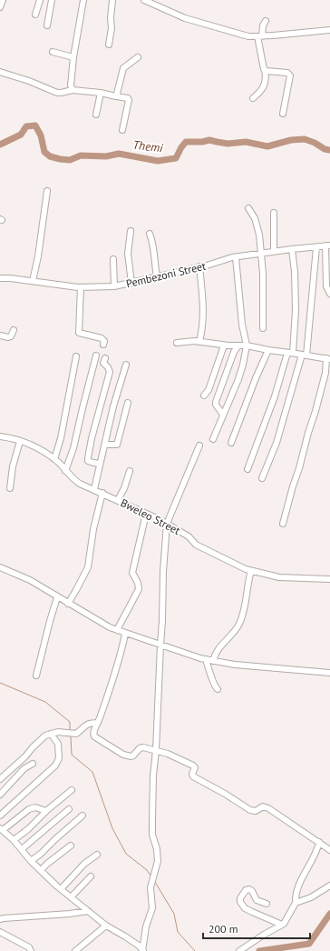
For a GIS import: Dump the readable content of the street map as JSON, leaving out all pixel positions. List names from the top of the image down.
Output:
{
  "streets": {
    "street": ["Pembezoni Street", "Bweleo Street"]
  },
  "water": ["Themi"],
  "scale_bar": "200 m"
}
